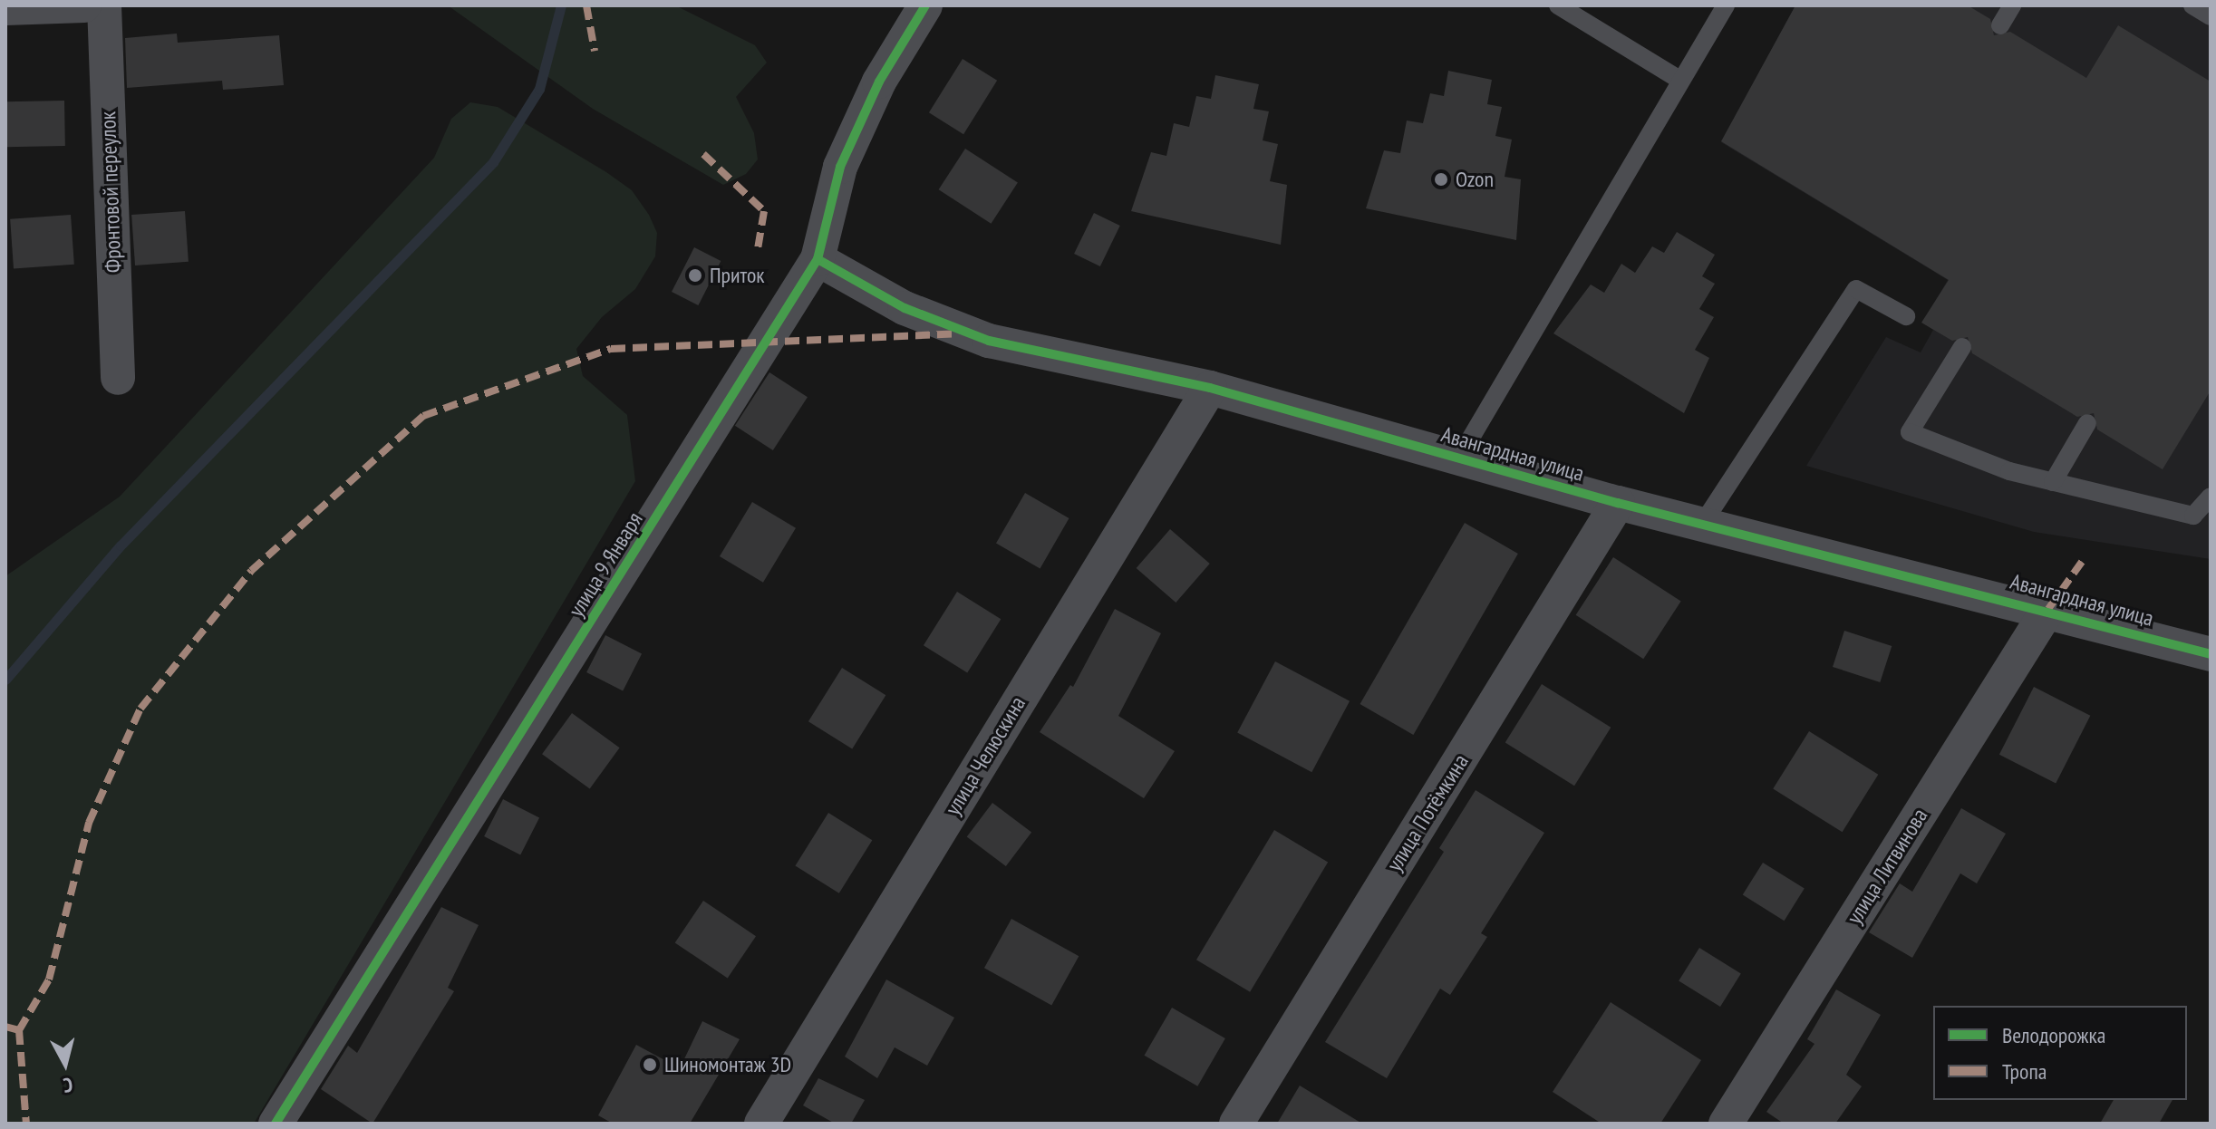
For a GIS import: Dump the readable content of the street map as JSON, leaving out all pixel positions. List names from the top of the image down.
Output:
{
  "streets": {
    "street": [
      "Фронтовой переулок",
      "Авангардная улица",
      "улица 9 Января",
      "улица Челюскина",
      "улица Потёмкина",
      "улица Литвинова"
    ]
  },
  "crossings": [
    ["Авангардная улица", "улица 9 Января"],
    ["Авангардная улица", "улица Челюскина"],
    ["Авангардная улица", "улица Потёмкина"],
    ["Авангардная улица", "улица Литвинова"]
  ],
  "places": ["Ozon", "Приток", "Шиномонтаж 3D"],
  "legend": ["Велодорожка", "Тропа"],
  "north": "bottom"
}
